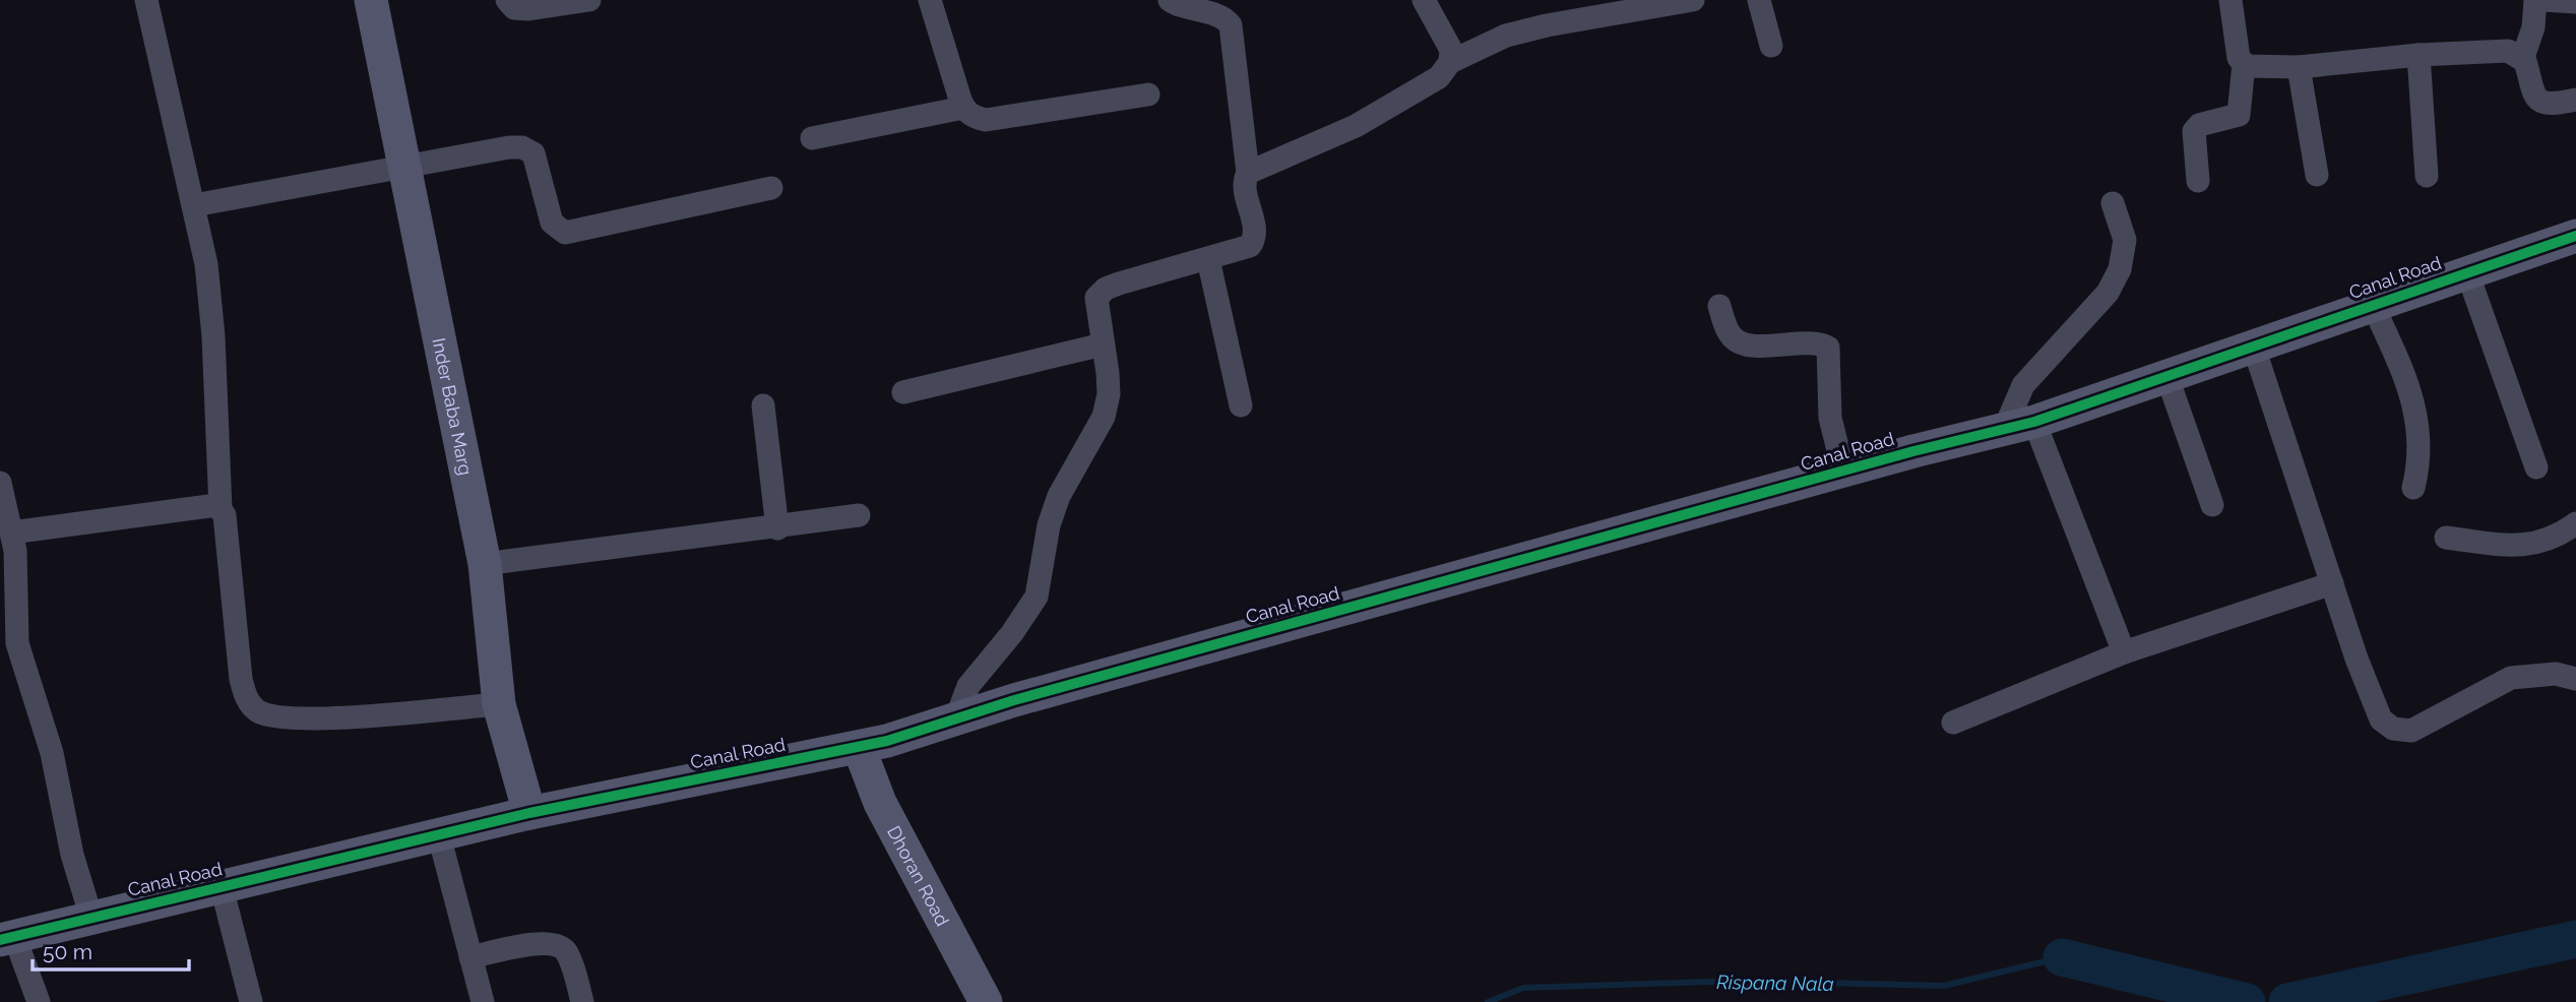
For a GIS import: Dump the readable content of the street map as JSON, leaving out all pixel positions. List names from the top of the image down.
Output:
{
  "streets": {
    "street": ["Canal Road", "Inder Baba Marg", "Dhoran Road"]
  },
  "crossings": [
    ["Canal Road", "Inder Baba Marg"],
    ["Canal Road", "Dhoran Road"]
  ],
  "water": ["Rispana Nala"],
  "scale_bar": "50 m"
}
